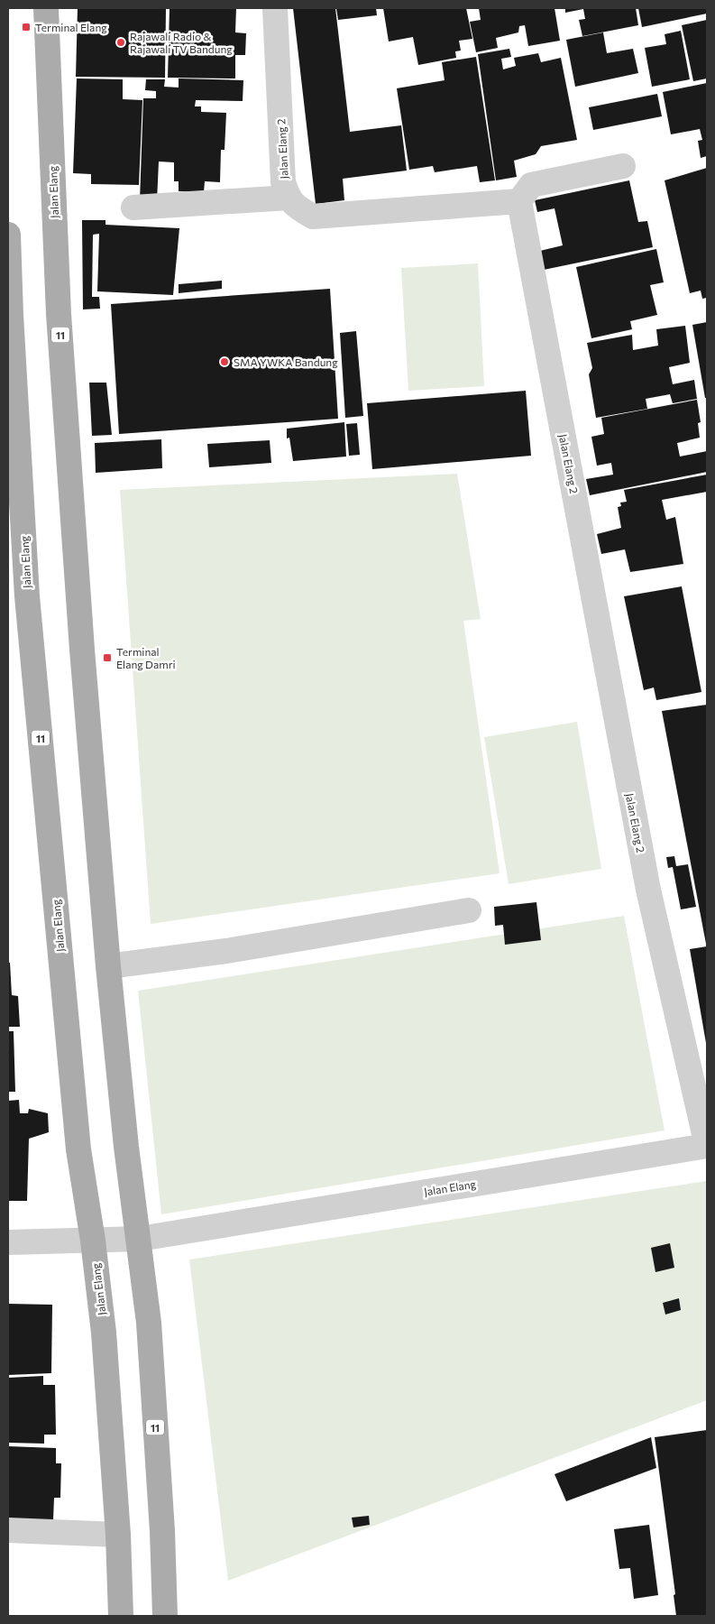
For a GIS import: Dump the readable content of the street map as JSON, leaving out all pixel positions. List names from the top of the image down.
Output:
{
  "streets": {
    "main road": ["Jalan Elang", "11"],
    "street": ["Jalan Elang 2"]
  },
  "crossings": [
    ["Jalan Elang 2", "Jalan Elang"]
  ],
  "places": {
    "transit": ["Terminal Elang", "Terminal Elang Damri"],
    "other": ["Rajawali Radio & Rajawali TV Bandung", "SMA YWKA Bandung"]
  }
}
